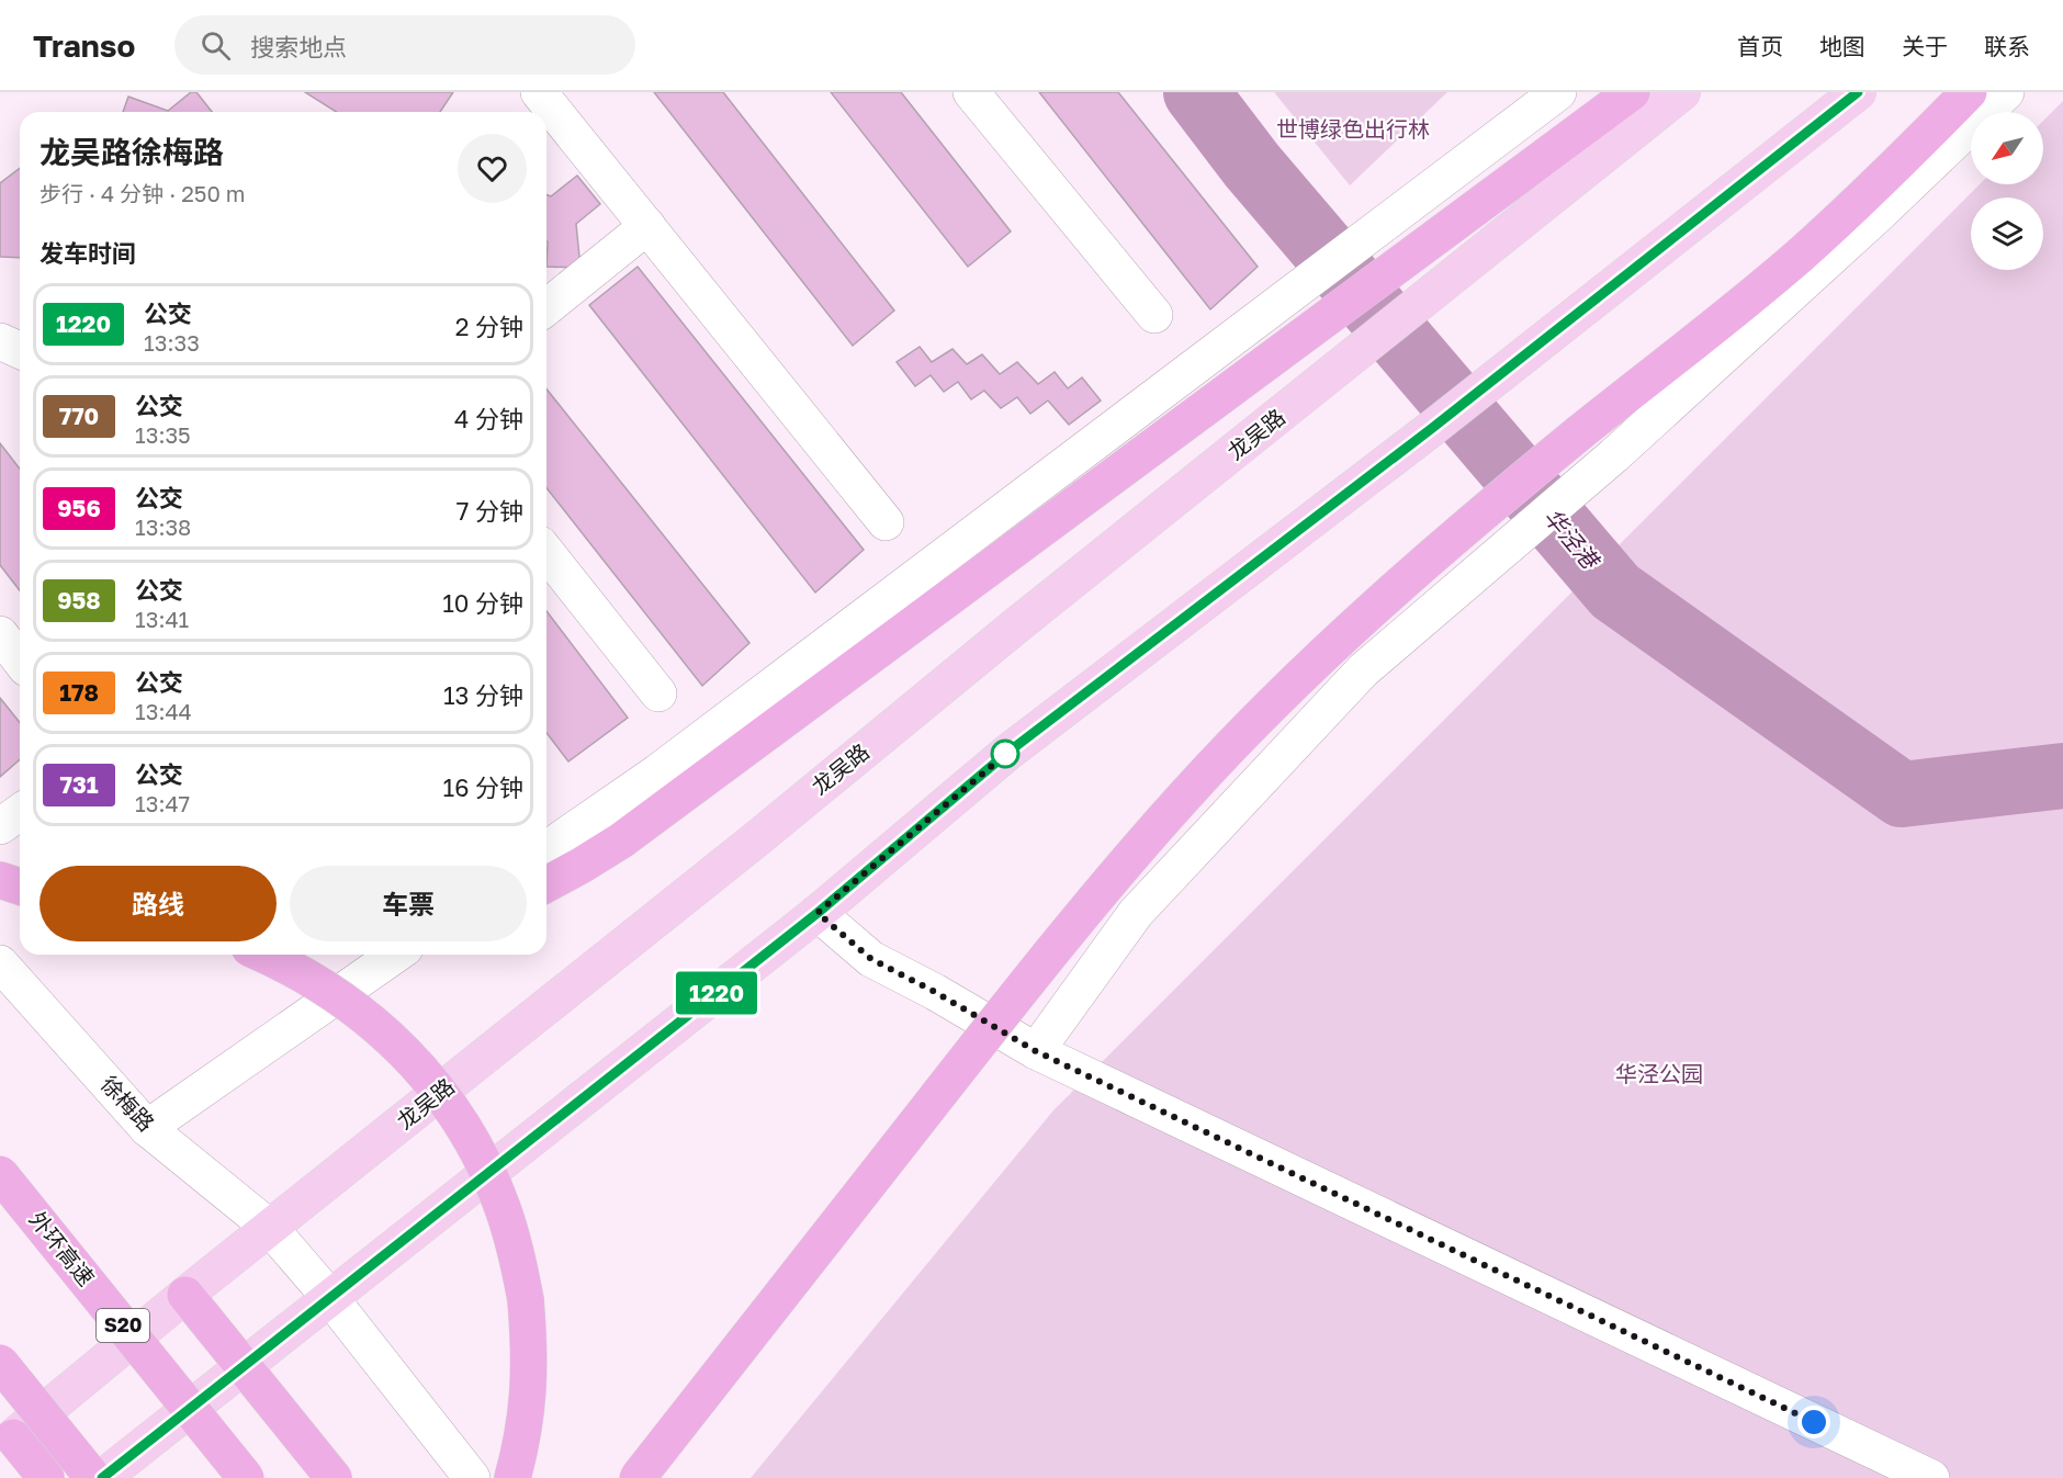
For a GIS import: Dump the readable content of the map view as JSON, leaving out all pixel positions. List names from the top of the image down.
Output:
{
  "streets": {
    "highway": ["外环高速", "S20"],
    "main road": ["龙吴路"],
    "street": ["徐梅路"]
  },
  "crossings": [
    ["龙吴路", "徐梅路"]
  ],
  "water": ["华泾港"],
  "parks": ["世博绿色出行林", "华泾公园"],
  "lines": ["bus line 1220"],
  "north": "bottom left",
  "page": {
    "header": "Transo",
    "search": "搜索地点",
    "nav": [
      "首页",
      "地图",
      "关于",
      "联系"
    ],
    "on_map": "1220",
    "heading": [
      ["龙吴路徐梅路", "步行 · 4 分钟 · 250 m"],
      "发车时间"
    ],
    "list": [
      {
        "mark": "1220",
        "name": "公交",
        "note": "13:33",
        "value": "2 分钟"
      },
      {
        "mark": "770",
        "name": "公交",
        "note": "13:35",
        "value": "4 分钟"
      },
      {
        "mark": "956",
        "name": "公交",
        "note": "13:38",
        "value": "7 分钟"
      },
      {
        "mark": "958",
        "name": "公交",
        "note": "13:41",
        "value": "10 分钟"
      },
      {
        "mark": "178",
        "name": "公交",
        "note": "13:44",
        "value": "13 分钟"
      },
      {
        "mark": "731",
        "name": "公交",
        "note": "13:47",
        "value": "16 分钟"
      }
    ],
    "buttons": ["路线", "车票"]
  }
}
